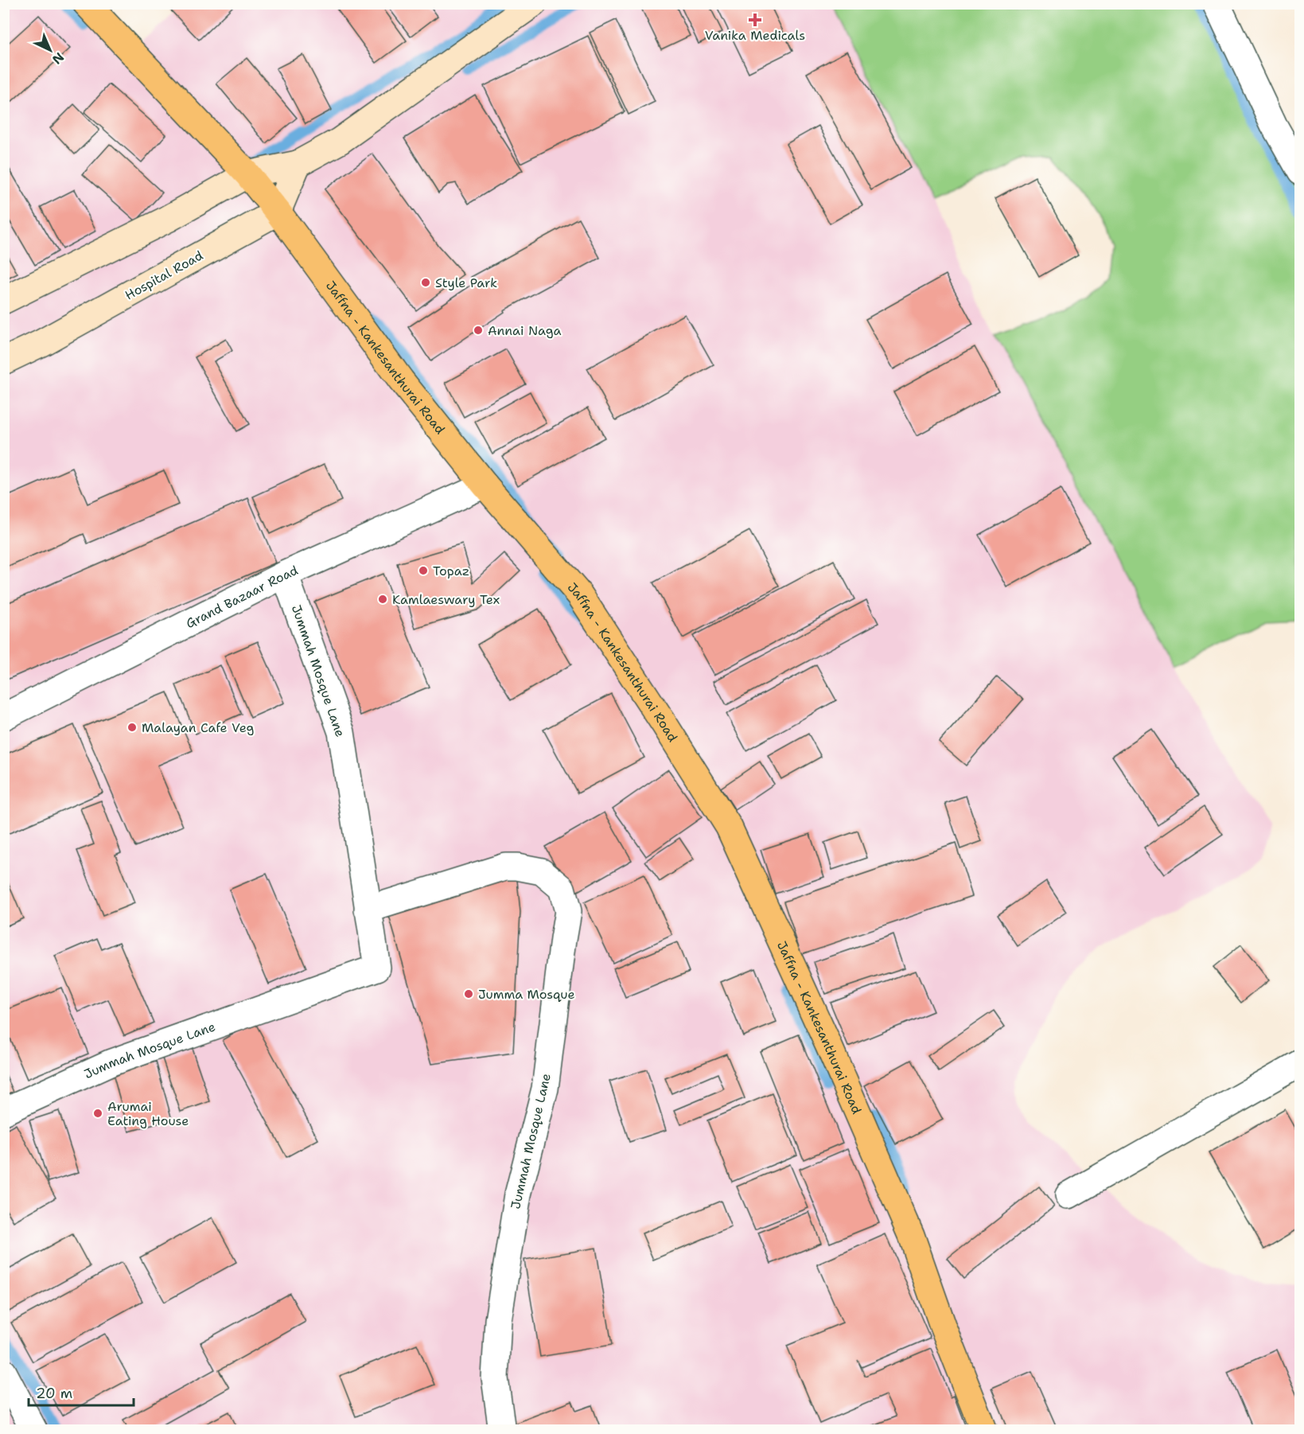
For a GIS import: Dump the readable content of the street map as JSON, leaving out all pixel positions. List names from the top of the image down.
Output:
{
  "streets": {
    "main road": ["Jaffna - Kankesanthurai Road"],
    "street": ["Hospital Road", "Grand Bazaar Road", "Jummah Mosque Lane"]
  },
  "crossings": [
    ["Hospital Road", "Jaffna - Kankesanthurai Road"],
    ["Jaffna - Kankesanthurai Road", "Grand Bazaar Road"],
    ["Grand Bazaar Road", "Jummah Mosque Lane"]
  ],
  "places": {
    "health": ["Vanika Medicals"],
    "other": [
      "Style Park",
      "Annai Naga",
      "Topaz",
      "Kamlaeswary Tex",
      "Malayan Cafe Veg",
      "Jumma Mosque",
      "Arumai Eating House"
    ]
  },
  "scale_bar": "20 m",
  "north": "bottom right"
}
